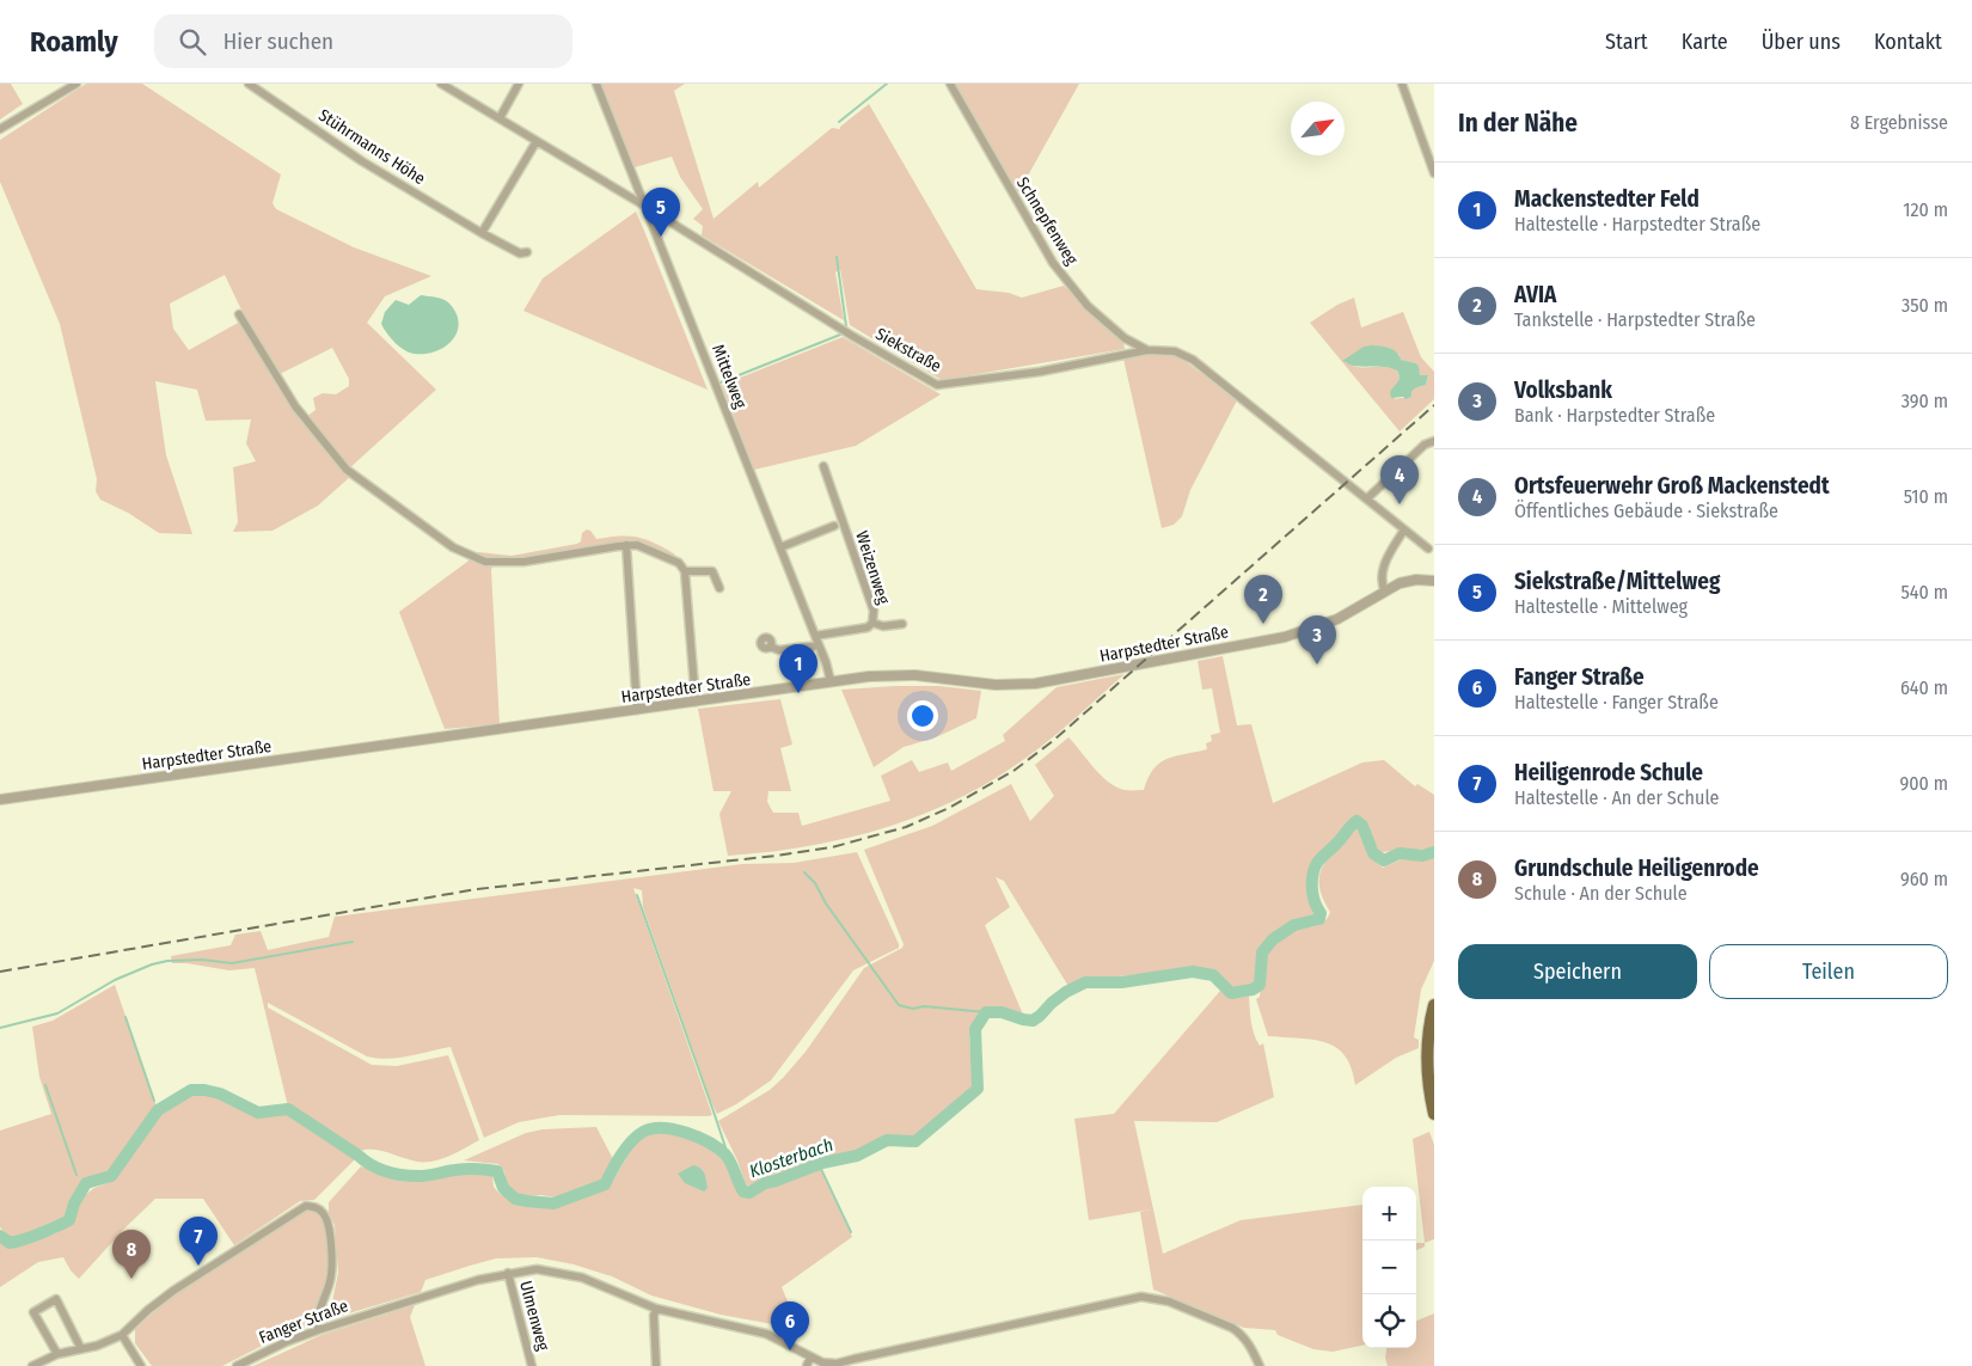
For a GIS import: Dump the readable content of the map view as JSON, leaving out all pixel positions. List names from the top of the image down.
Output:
{
  "streets": {
    "street": [
      "Stührmanns Höhe",
      "Schnepfenweg",
      "Siekstraße",
      "Mittelweg",
      "Weizenweg",
      "Harpstedter Straße",
      "Ulmenweg",
      "Fanger Straße"
    ]
  },
  "crossings": [
    ["Schnepfenweg", "Siekstraße"],
    ["Siekstraße", "Mittelweg"],
    ["Mittelweg", "Weizenweg"],
    ["Mittelweg", "Harpstedter Straße"],
    ["Ulmenweg", "Fanger Straße"]
  ],
  "water": ["Klosterbach"],
  "north": "top right",
  "page": {
    "header": "Roamly",
    "search": "Hier suchen",
    "nav": [
      "Start",
      "Karte",
      "Über uns",
      "Kontakt"
    ],
    "heading": ["In der Nähe", "8 Ergebnisse"],
    "list": [
      {
        "mark": "1",
        "name": "Mackenstedter Feld",
        "note": "Haltestelle · Harpstedter Straße",
        "value": "120 m"
      },
      {
        "mark": "2",
        "name": "AVIA",
        "note": "Tankstelle · Harpstedter Straße",
        "value": "350 m"
      },
      {
        "mark": "3",
        "name": "Volksbank",
        "note": "Bank · Harpstedter Straße",
        "value": "390 m"
      },
      {
        "mark": "4",
        "name": "Ortsfeuerwehr Groß Mackenstedt",
        "note": "Öffentliches Gebäude · Siekstraße",
        "value": "510 m"
      },
      {
        "mark": "5",
        "name": "Siekstraße/Mittelweg",
        "note": "Haltestelle · Mittelweg",
        "value": "540 m"
      },
      {
        "mark": "6",
        "name": "Fanger Straße",
        "note": "Haltestelle · Fanger Straße",
        "value": "640 m"
      },
      {
        "mark": "7",
        "name": "Heiligenrode Schule",
        "note": "Haltestelle · An der Schule",
        "value": "900 m"
      },
      {
        "mark": "8",
        "name": "Grundschule Heiligenrode",
        "note": "Schule · An der Schule",
        "value": "960 m"
      }
    ],
    "pins": [
      "5",
      "4",
      "2",
      "3",
      "1",
      "7",
      "8",
      "6"
    ],
    "buttons": ["Speichern", "Teilen"],
    "map_buttons": ["+", "−"]
  }
}
